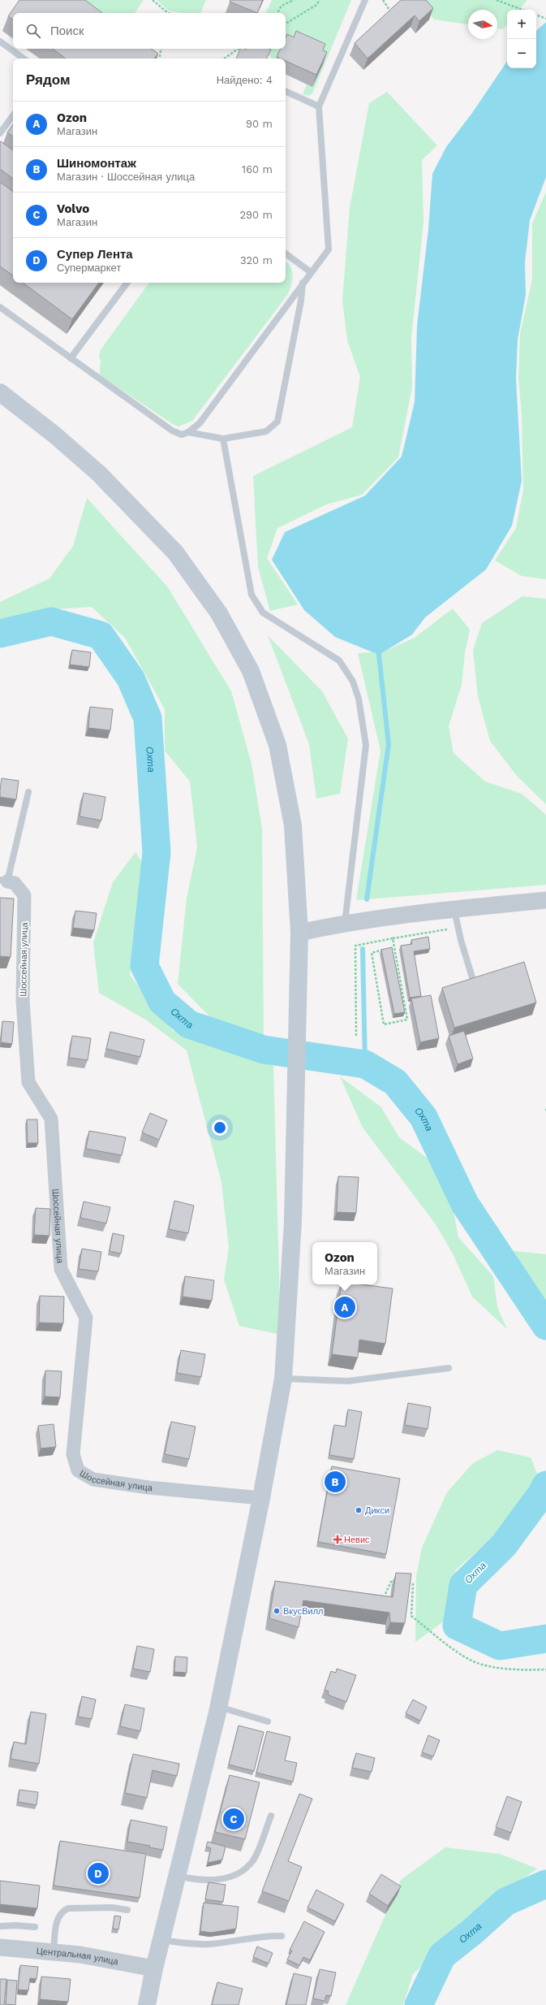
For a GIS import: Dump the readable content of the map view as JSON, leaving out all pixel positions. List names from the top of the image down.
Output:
{
  "streets": {
    "street": ["Шоссейная улица", "Центральная улица"]
  },
  "water": ["Охта"],
  "places": {
    "other": ["Дикси", "ВкусВилл"],
    "health": ["Невис"]
  },
  "north": "right",
  "page": {
    "map_buttons": ["+", "−"],
    "search": "Поиск",
    "heading": ["Рядом", "Найдено: 4"],
    "list": [
      {
        "mark": "A",
        "name": "Ozon",
        "note": "Магазин",
        "value": "90 m"
      },
      {
        "mark": "B",
        "name": "Шиномонтаж",
        "note": "Магазин · Шоссейная улица",
        "value": "160 m"
      },
      {
        "mark": "C",
        "name": "Volvo",
        "note": "Магазин",
        "value": "290 m"
      },
      {
        "mark": "D",
        "name": "Супер Лента",
        "note": "Супермаркет",
        "value": "320 m"
      }
    ],
    "popup": ["Ozon", "Магазин"],
    "pins": [
      "A",
      "B",
      "C",
      "D"
    ]
  }
}
